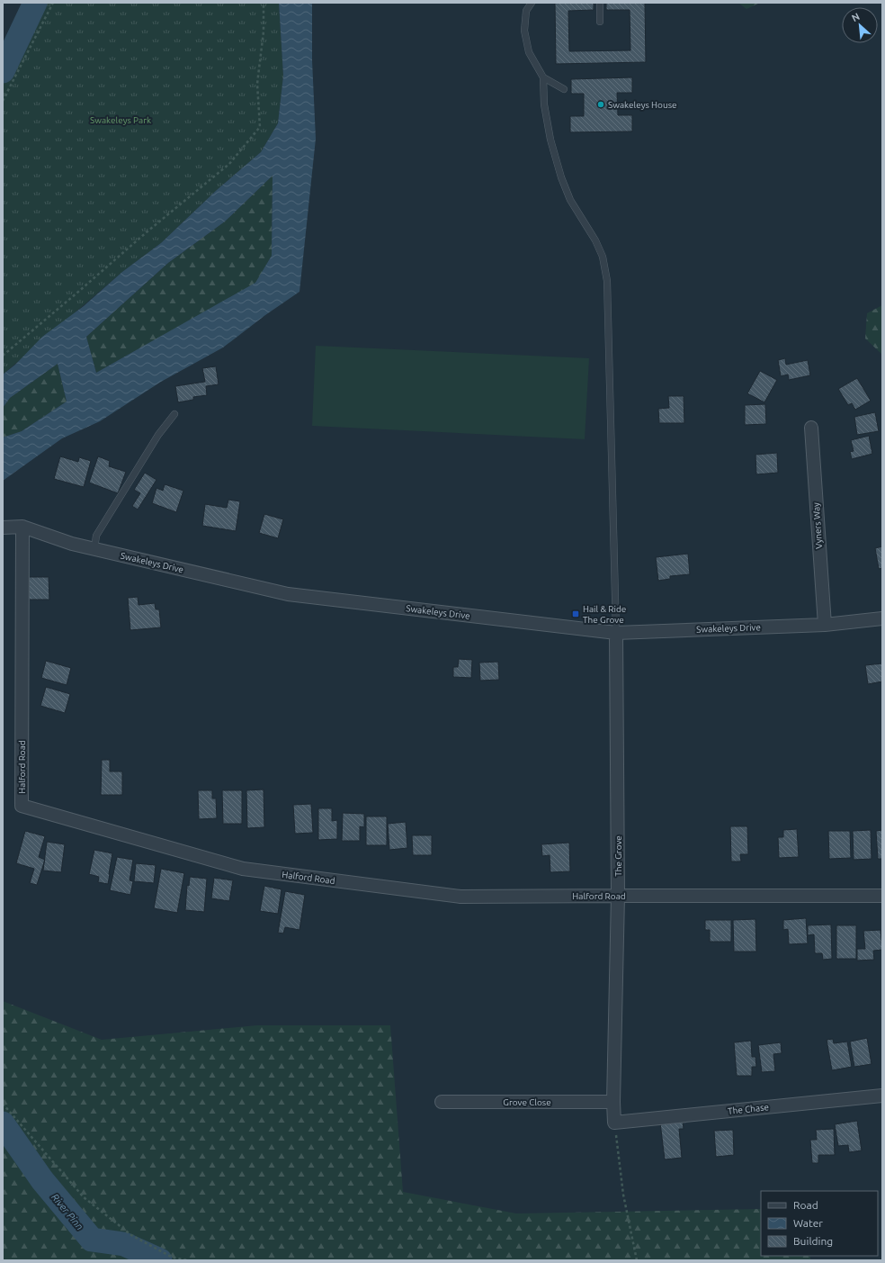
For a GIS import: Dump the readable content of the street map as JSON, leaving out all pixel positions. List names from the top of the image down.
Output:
{
  "streets": {
    "street": [
      "Vyners Way",
      "Swakeleys Drive",
      "Halford Road",
      "The Grove",
      "Grove Close",
      "The Chase"
    ]
  },
  "crossings": [
    ["Vyners Way", "Swakeleys Drive"],
    ["Swakeleys Drive", "Halford Road"],
    ["Swakeleys Drive", "The Grove"],
    ["Halford Road", "The Grove"],
    ["The Grove", "Grove Close"],
    ["The Grove", "The Chase"]
  ],
  "water": ["River Pinn"],
  "parks": ["Swakeleys Park"],
  "places": {
    "other": ["Swakeleys House"],
    "transit": ["Hail & Ride The Grove"]
  },
  "legend": ["Road", "Water", "Building"],
  "north": "top left"
}
